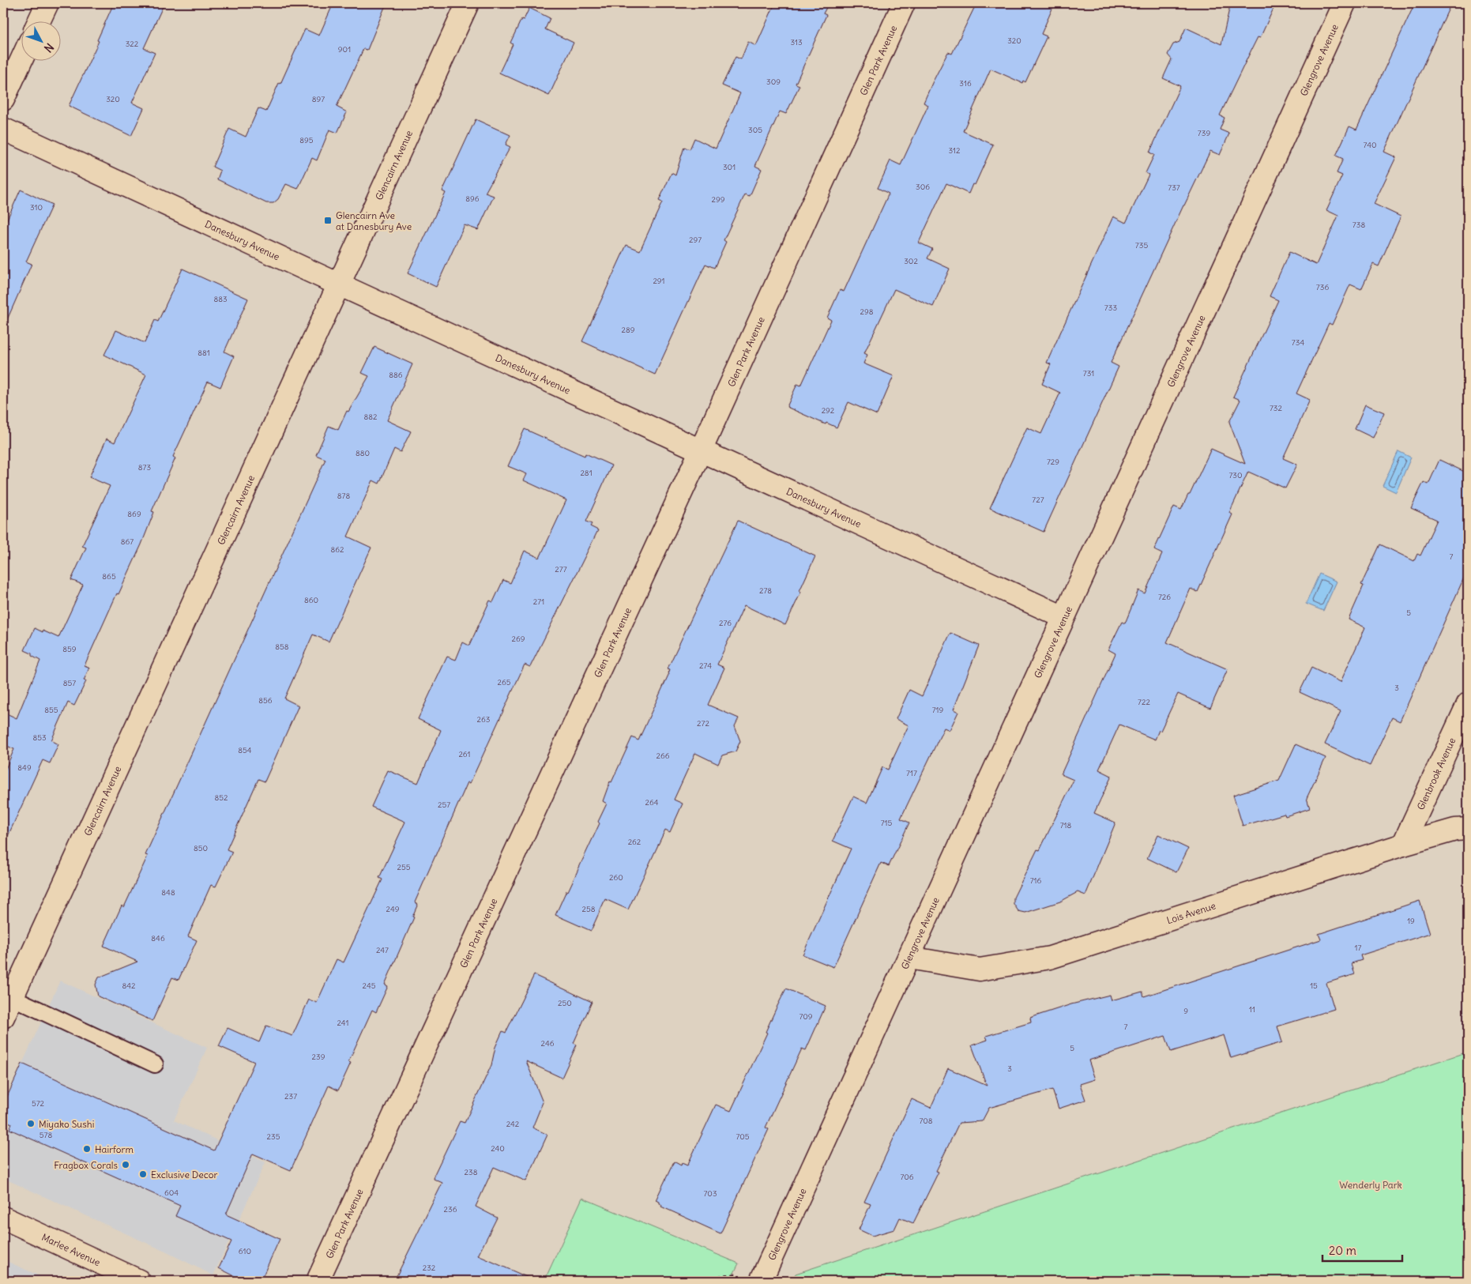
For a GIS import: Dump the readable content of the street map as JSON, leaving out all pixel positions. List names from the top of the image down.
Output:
{
  "streets": {
    "street": [
      "Glen Park Avenue",
      "Glengrove Avenue",
      "Glencairn Avenue",
      "Danesbury Avenue",
      "Glenbrook Avenue",
      "Lois Avenue",
      "Marlee Avenue"
    ]
  },
  "crossings": [
    ["Glen Park Avenue", "Danesbury Avenue"],
    ["Glengrove Avenue", "Danesbury Avenue"],
    ["Glengrove Avenue", "Lois Avenue"],
    ["Glencairn Avenue", "Danesbury Avenue"],
    ["Glenbrook Avenue", "Lois Avenue"]
  ],
  "parks": ["Wenderly Park"],
  "places": {
    "transit": ["Glencairn Ave at Danesbury Ave"],
    "other": [
      "Miyako Sushi",
      "Hairform",
      "Fragbox Corals",
      "Exclusive Decor"
    ]
  },
  "house_numbers": [
    "320",
    "313",
    "322",
    "901",
    "309",
    "316",
    "320",
    "897",
    "305",
    "739",
    "895",
    "740",
    "312",
    "301",
    "306",
    "737",
    "896",
    "299",
    "310",
    "738",
    "297",
    "735",
    "302",
    "291",
    "736",
    "883",
    "733",
    "298",
    "289",
    "734",
    "881",
    "731",
    "886",
    "732",
    "292",
    "882",
    "880",
    "729",
    "873",
    "281",
    "730",
    "878",
    "727",
    "869",
    "867",
    "862",
    "7",
    "277",
    "865",
    "278",
    "726",
    "860",
    "271",
    "5",
    "276",
    "269",
    "858",
    "859",
    "274",
    "265",
    "857",
    "3",
    "856",
    "722",
    "855",
    "719",
    "263",
    "272",
    "853",
    "854",
    "261",
    "266",
    "849",
    "717",
    "852",
    "264",
    "257",
    "715",
    "718",
    "262",
    "850",
    "255",
    "260",
    "716",
    "848",
    "249",
    "258",
    "19",
    "846",
    "17",
    "247",
    "842",
    "245",
    "15",
    "250",
    "11",
    "9",
    "709",
    "241",
    "7",
    "246",
    "5",
    "239",
    "3",
    "237",
    "572",
    "708",
    "242",
    "578",
    "235",
    "705",
    "240",
    "238",
    "706",
    "604",
    "703",
    "236",
    "610",
    "232"
  ],
  "scale_bar": "20 m",
  "north": "bottom right"
}
